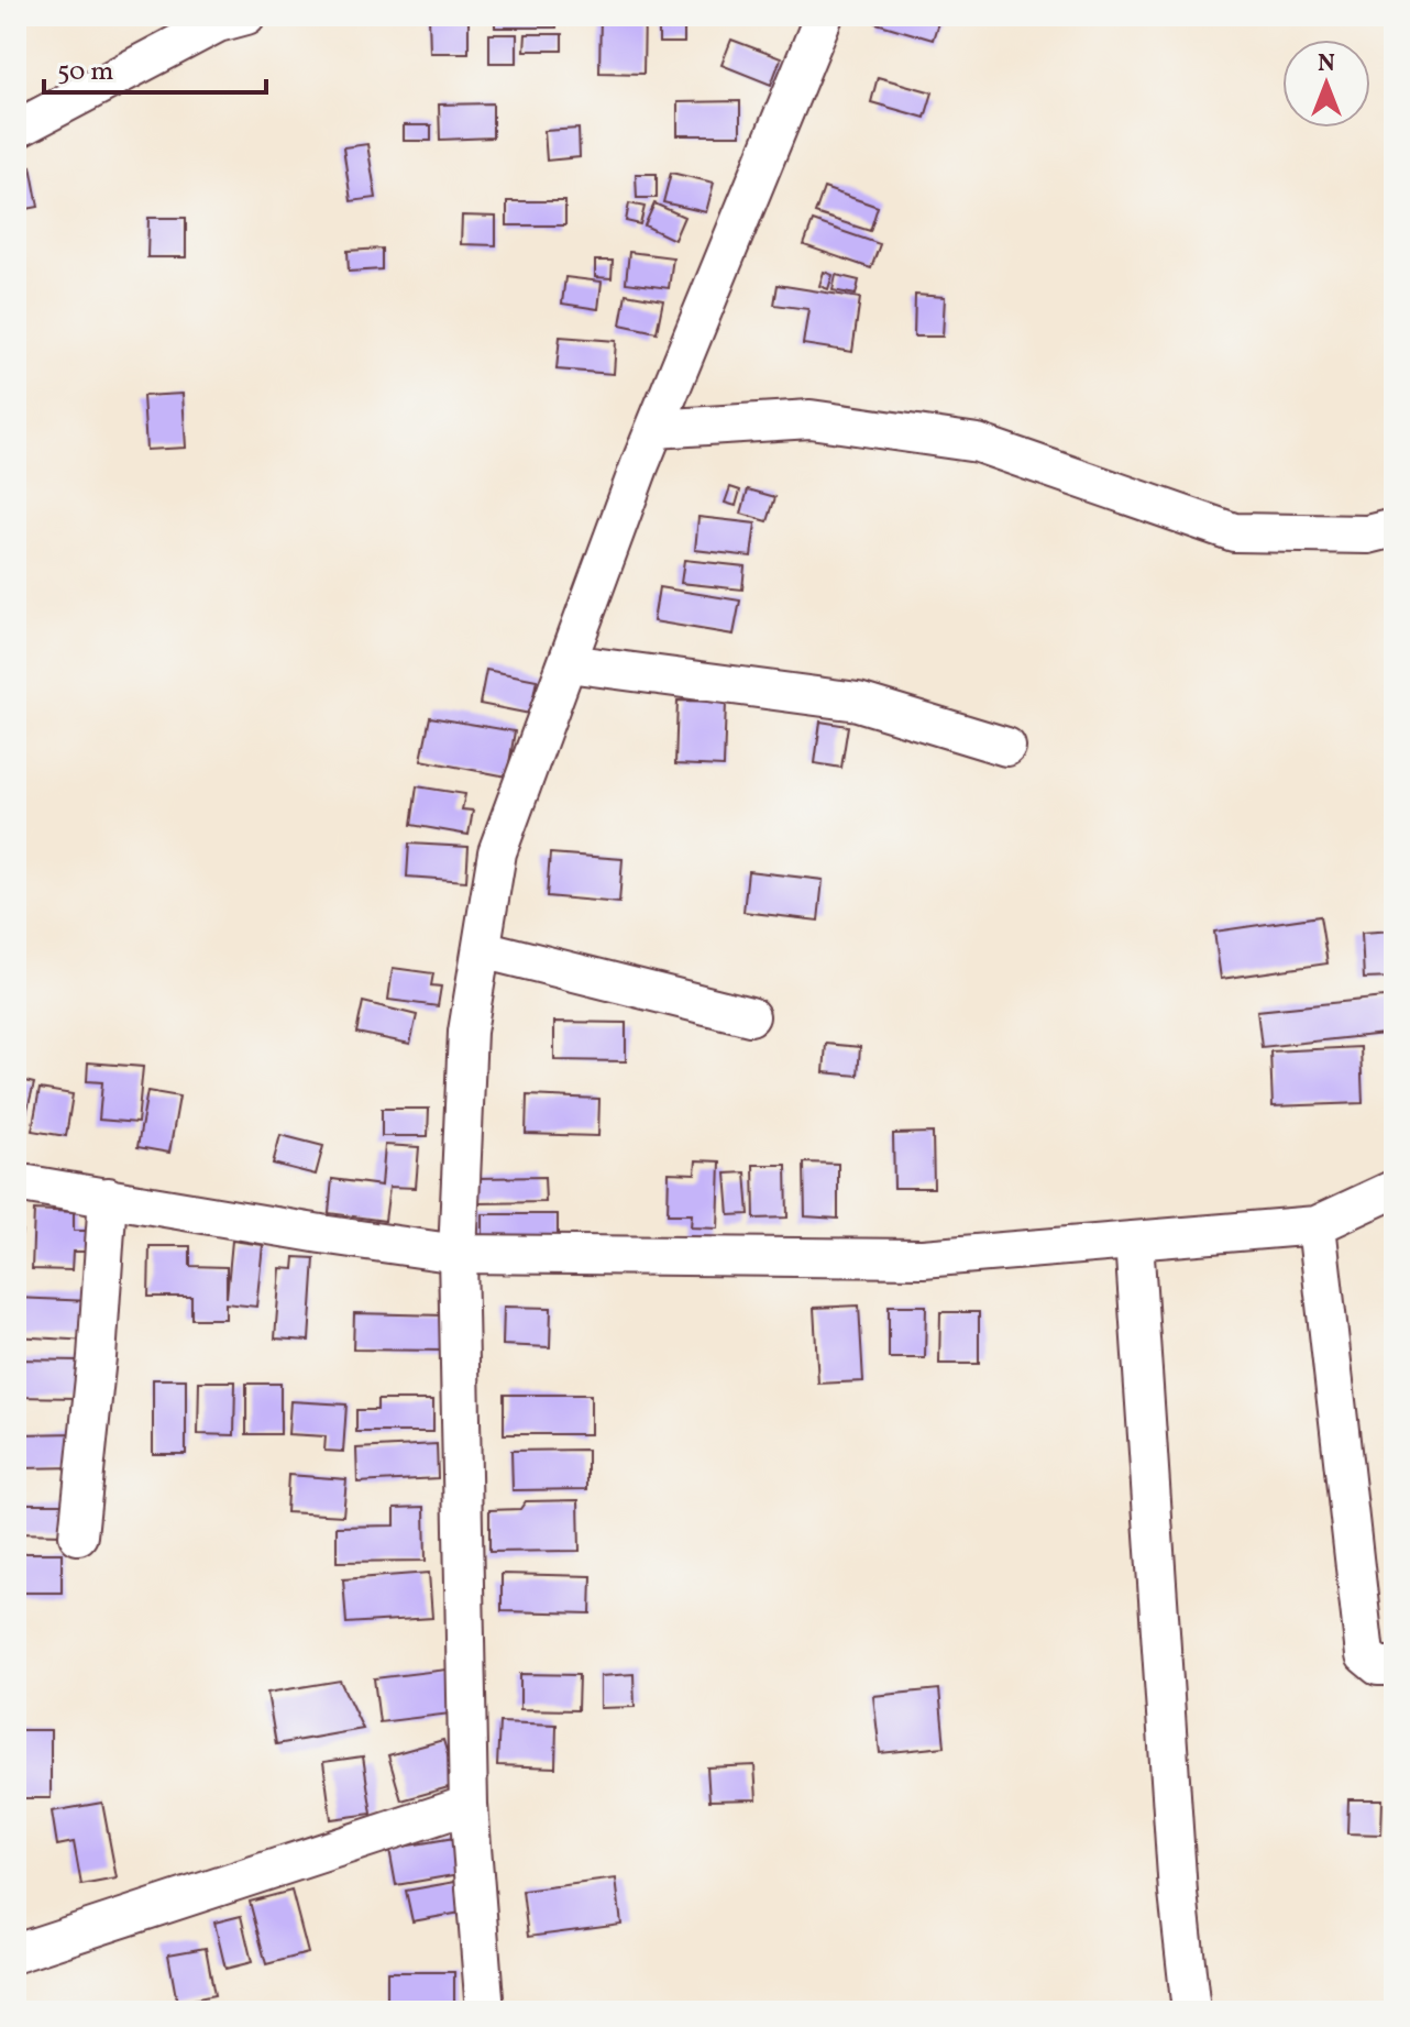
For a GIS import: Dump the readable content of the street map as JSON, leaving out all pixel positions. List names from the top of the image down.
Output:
{
  "scale_bar": "50 m",
  "north": "top"
}
